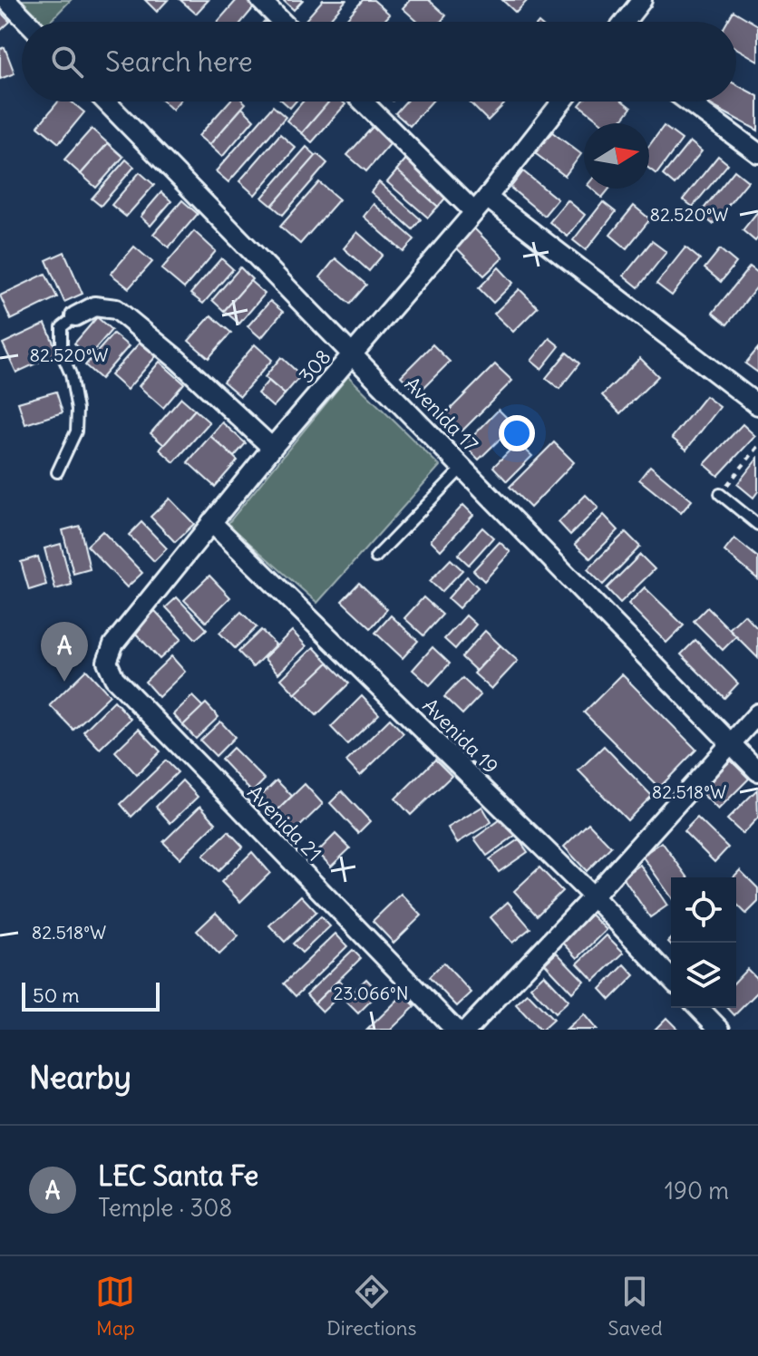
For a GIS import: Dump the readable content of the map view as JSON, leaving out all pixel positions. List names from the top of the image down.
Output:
{
  "streets": {
    "street": [
      "308",
      "Avenida 17",
      "Avenida 19",
      "Avenida 21"
    ]
  },
  "crossings": [
    ["308", "Avenida 17"],
    ["308", "Avenida 19"],
    ["308", "Avenida 21"]
  ],
  "scale_bar": "50 m",
  "north": "right",
  "page": {
    "search": "Search here",
    "pins": "A",
    "scale": "50 m",
    "heading": "Nearby",
    "list": [
      {
        "mark": "A",
        "name": "LEC Santa Fe",
        "note": "Temple · 308",
        "value": "190 m"
      }
    ],
    "nav": ["Map", "Directions", "Saved"]
  },
  "coordinates": ["82.520°W", "82.518°W", "23.066°N"]
}
